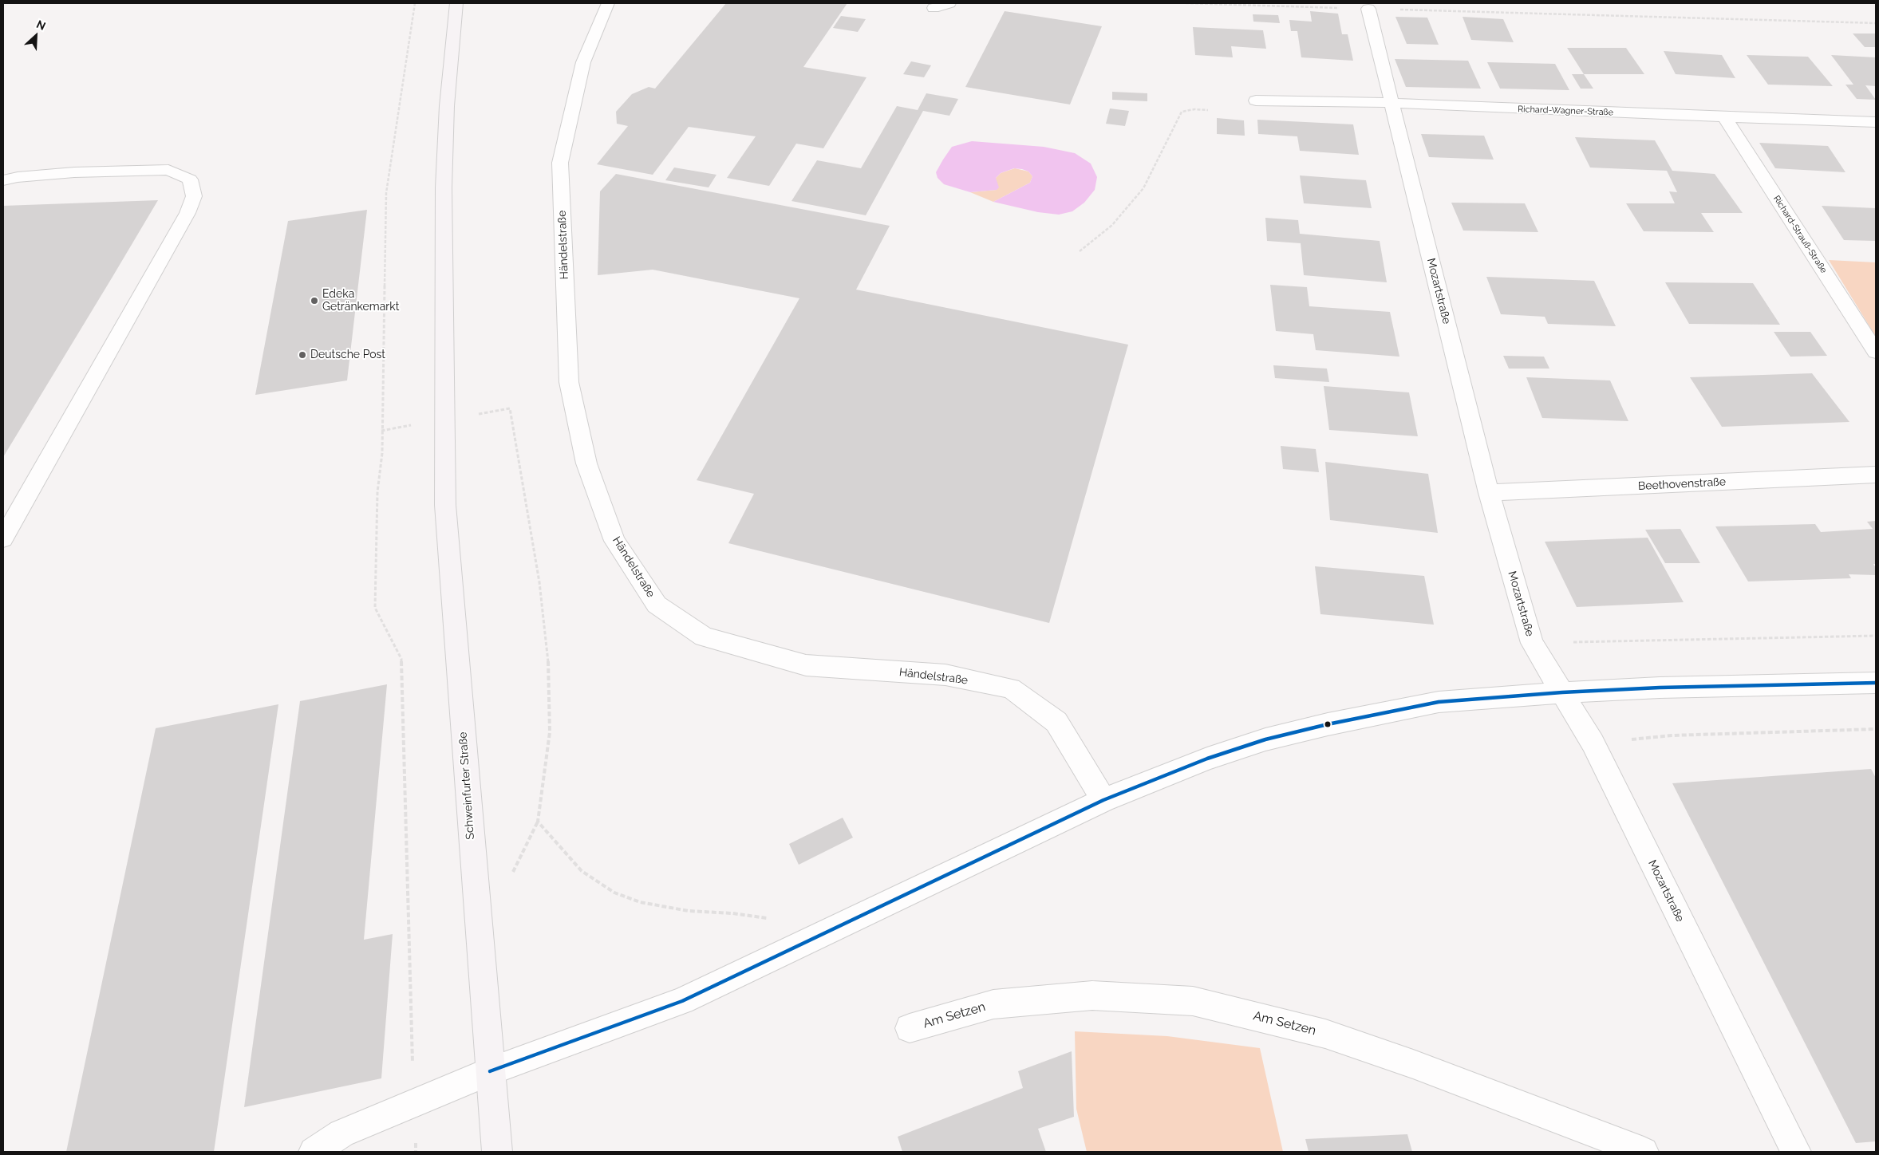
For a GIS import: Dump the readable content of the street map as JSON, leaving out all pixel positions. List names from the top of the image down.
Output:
{
  "streets": {
    "street": [
      "Richard-Wagner-Straße",
      "Richard-Strauß-Straße",
      "Händelstraße",
      "Mozartstraße",
      "Beethovenstraße",
      "Schweinfurter Straße",
      "Am Setzen"
    ]
  },
  "crossings": [
    ["Richard-Wagner-Straße", "Richard-Strauß-Straße"],
    ["Richard-Wagner-Straße", "Mozartstraße"],
    ["Mozartstraße", "Beethovenstraße"]
  ],
  "places": ["Edeka Getränkemarkt", "Deutsche Post"],
  "north": "top right"
}
